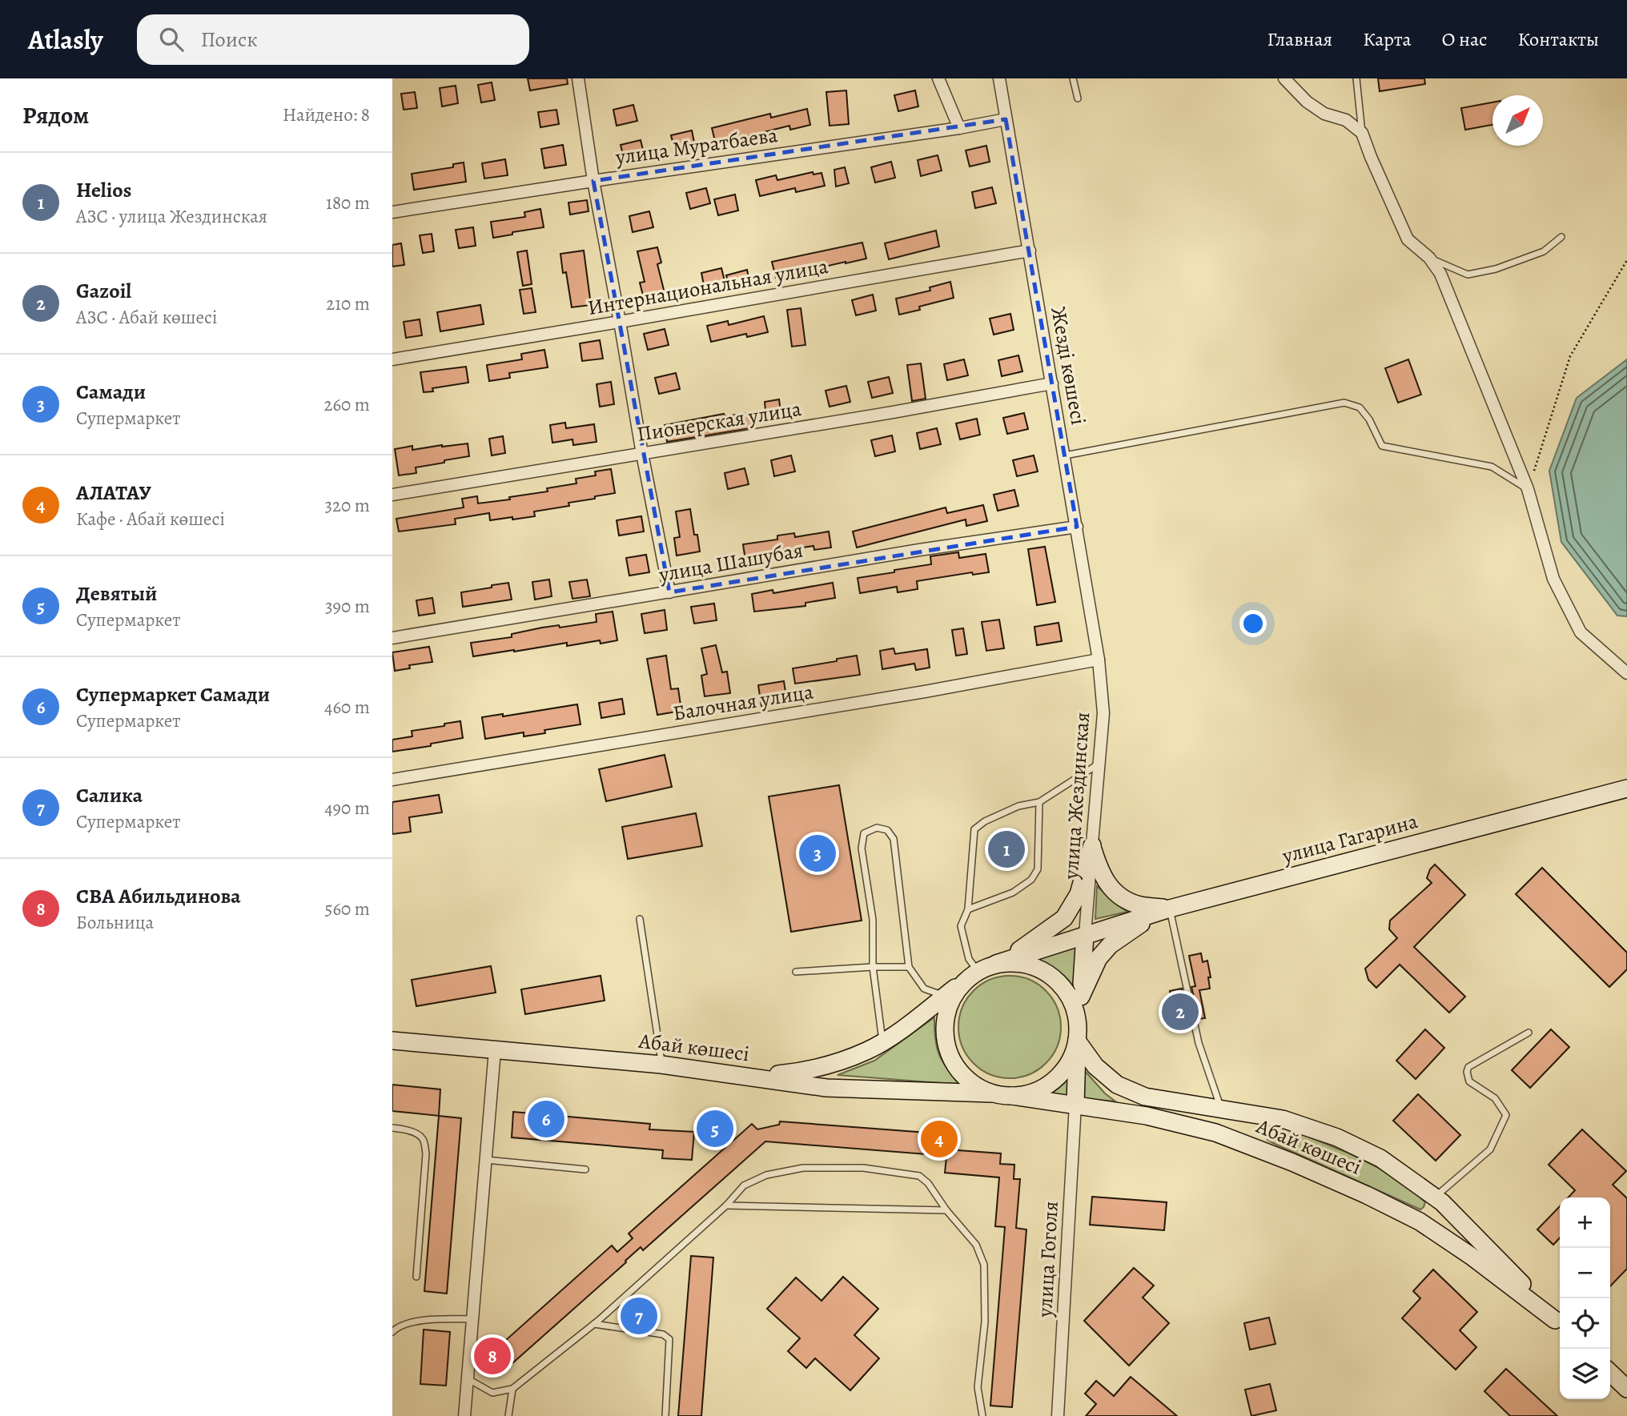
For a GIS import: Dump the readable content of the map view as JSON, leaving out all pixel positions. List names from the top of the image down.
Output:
{
  "streets": {
    "main road": ["улица Гагарина", "Абай көшесі"],
    "street": [
      "улица Муратбаева",
      "Интернациональная улица",
      "Жезді көшесі",
      "Пионерская улица",
      "улица Шашубая",
      "Балочная улица",
      "улица Жездинская",
      "улица Гоголя"
    ]
  },
  "crossings": [
    ["улица Муратбаева", "Жезді көшесі"],
    ["Интернациональная улица", "Жезді көшесі"],
    ["Жезді көшесі", "Пионерская улица"],
    ["Жезді көшесі", "улица Шашубая"],
    ["Жезді көшесі", "Балочная улица"],
    ["Жезді көшесі", "улица Жездинская"],
    ["Балочная улица", "улица Жездинская"],
    ["улица Жездинская", "улица Гагарина"],
    ["улица Гагарина", "Абай көшесі"],
    ["Абай көшесі", "улица Гоголя"]
  ],
  "north": "top right",
  "page": {
    "header": "Atlasly",
    "search": "Поиск",
    "nav": [
      "Главная",
      "Карта",
      "О нас",
      "Контакты"
    ],
    "heading": ["Рядом", "Найдено: 8"],
    "list": [
      {
        "mark": "1",
        "name": "Helios",
        "note": "АЗС · улица Жездинская",
        "value": "180 m"
      },
      {
        "mark": "2",
        "name": "Gazoil",
        "note": "АЗС · Абай көшесі",
        "value": "210 m"
      },
      {
        "mark": "3",
        "name": "Самади",
        "note": "Супермаркет",
        "value": "260 m"
      },
      {
        "mark": "4",
        "name": "АЛАТАУ",
        "note": "Кафе · Абай көшесі",
        "value": "320 m"
      },
      {
        "mark": "5",
        "name": "Девятый",
        "note": "Супермаркет",
        "value": "390 m"
      },
      {
        "mark": "6",
        "name": "Супермаркет Самади",
        "note": "Супермаркет",
        "value": "460 m"
      },
      {
        "mark": "7",
        "name": "Салика",
        "note": "Супермаркет",
        "value": "490 m"
      },
      {
        "mark": "8",
        "name": "СВА Абильдинова",
        "note": "Больница",
        "value": "560 m"
      }
    ],
    "pins": [
      "1",
      "3",
      "2",
      "6",
      "5",
      "4",
      "7",
      "8"
    ],
    "map_buttons": ["+", "−"]
  }
}
